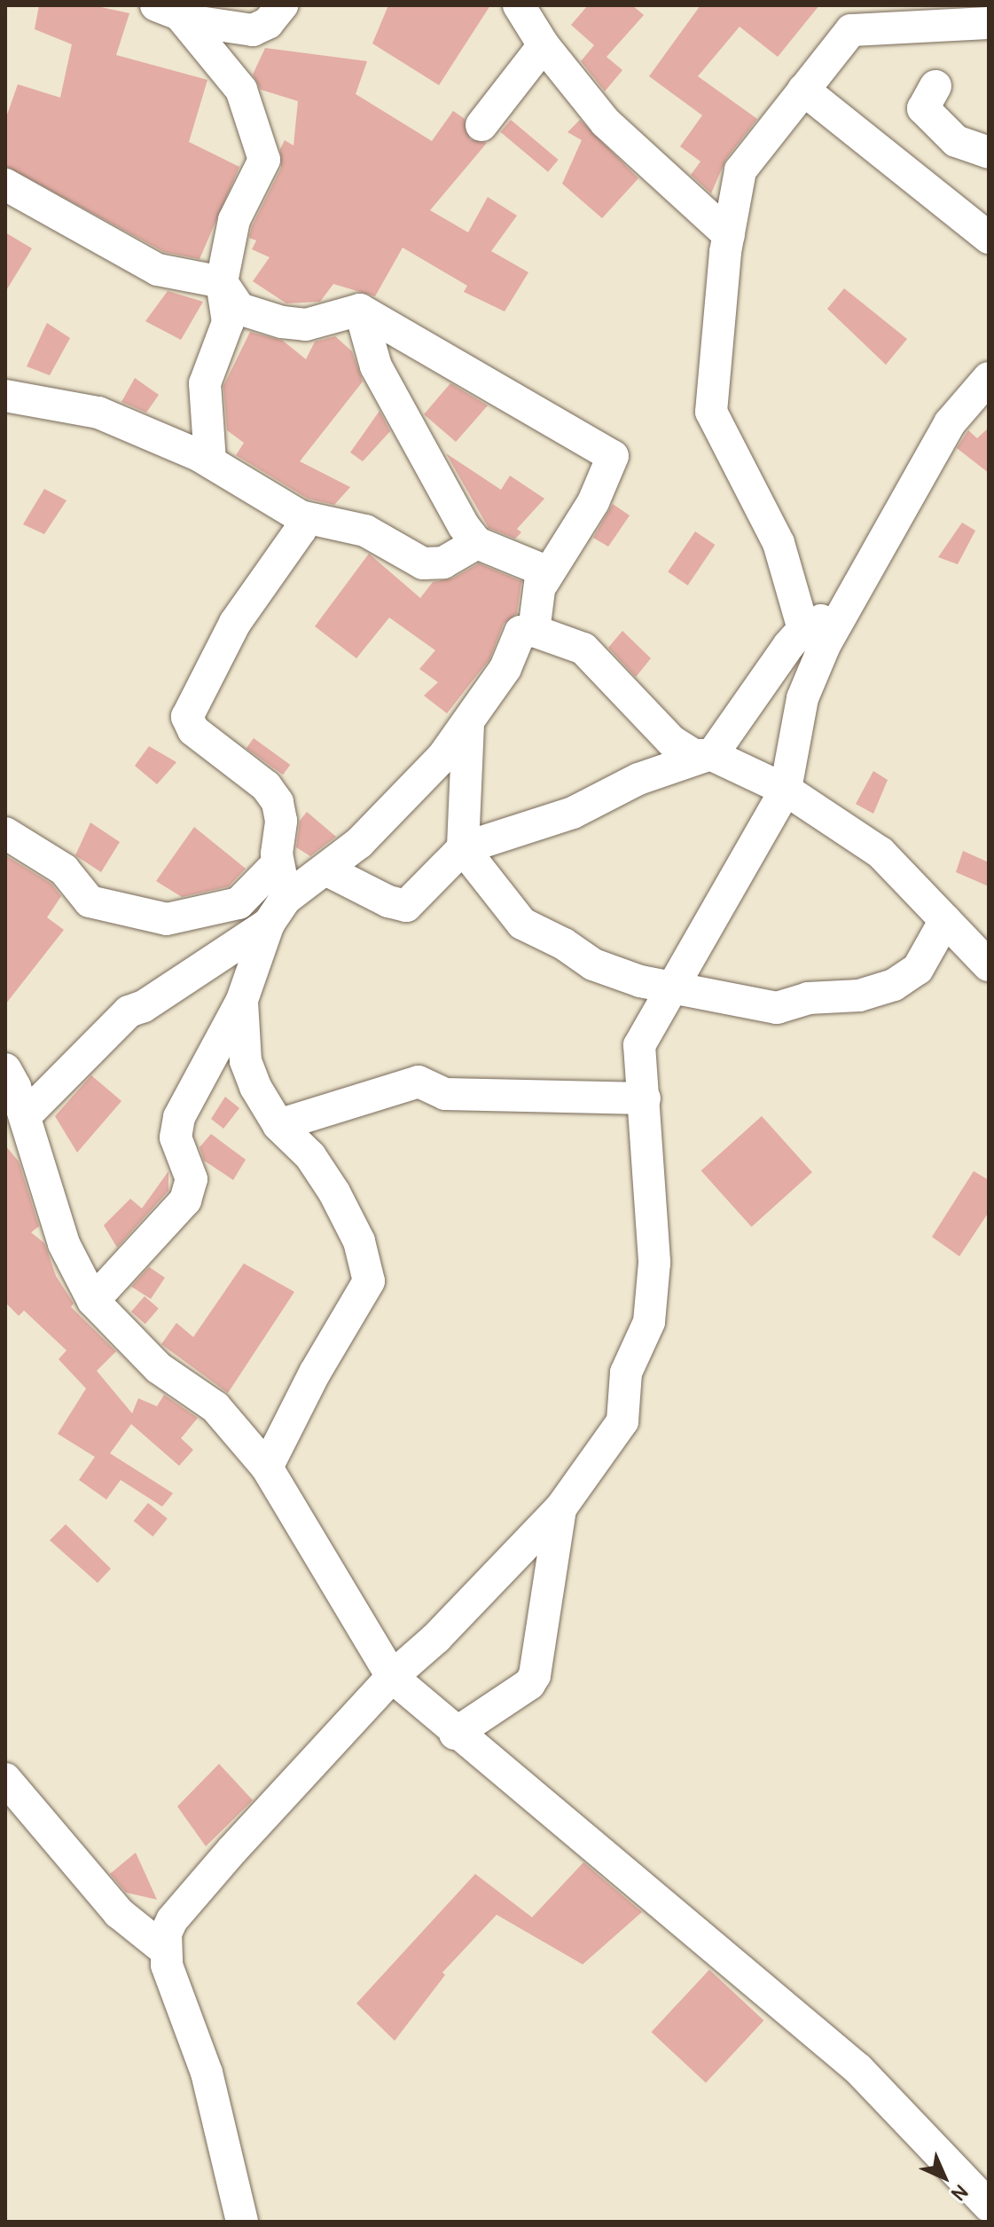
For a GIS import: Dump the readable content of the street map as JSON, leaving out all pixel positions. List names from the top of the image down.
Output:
{
  "north": "bottom right"
}
